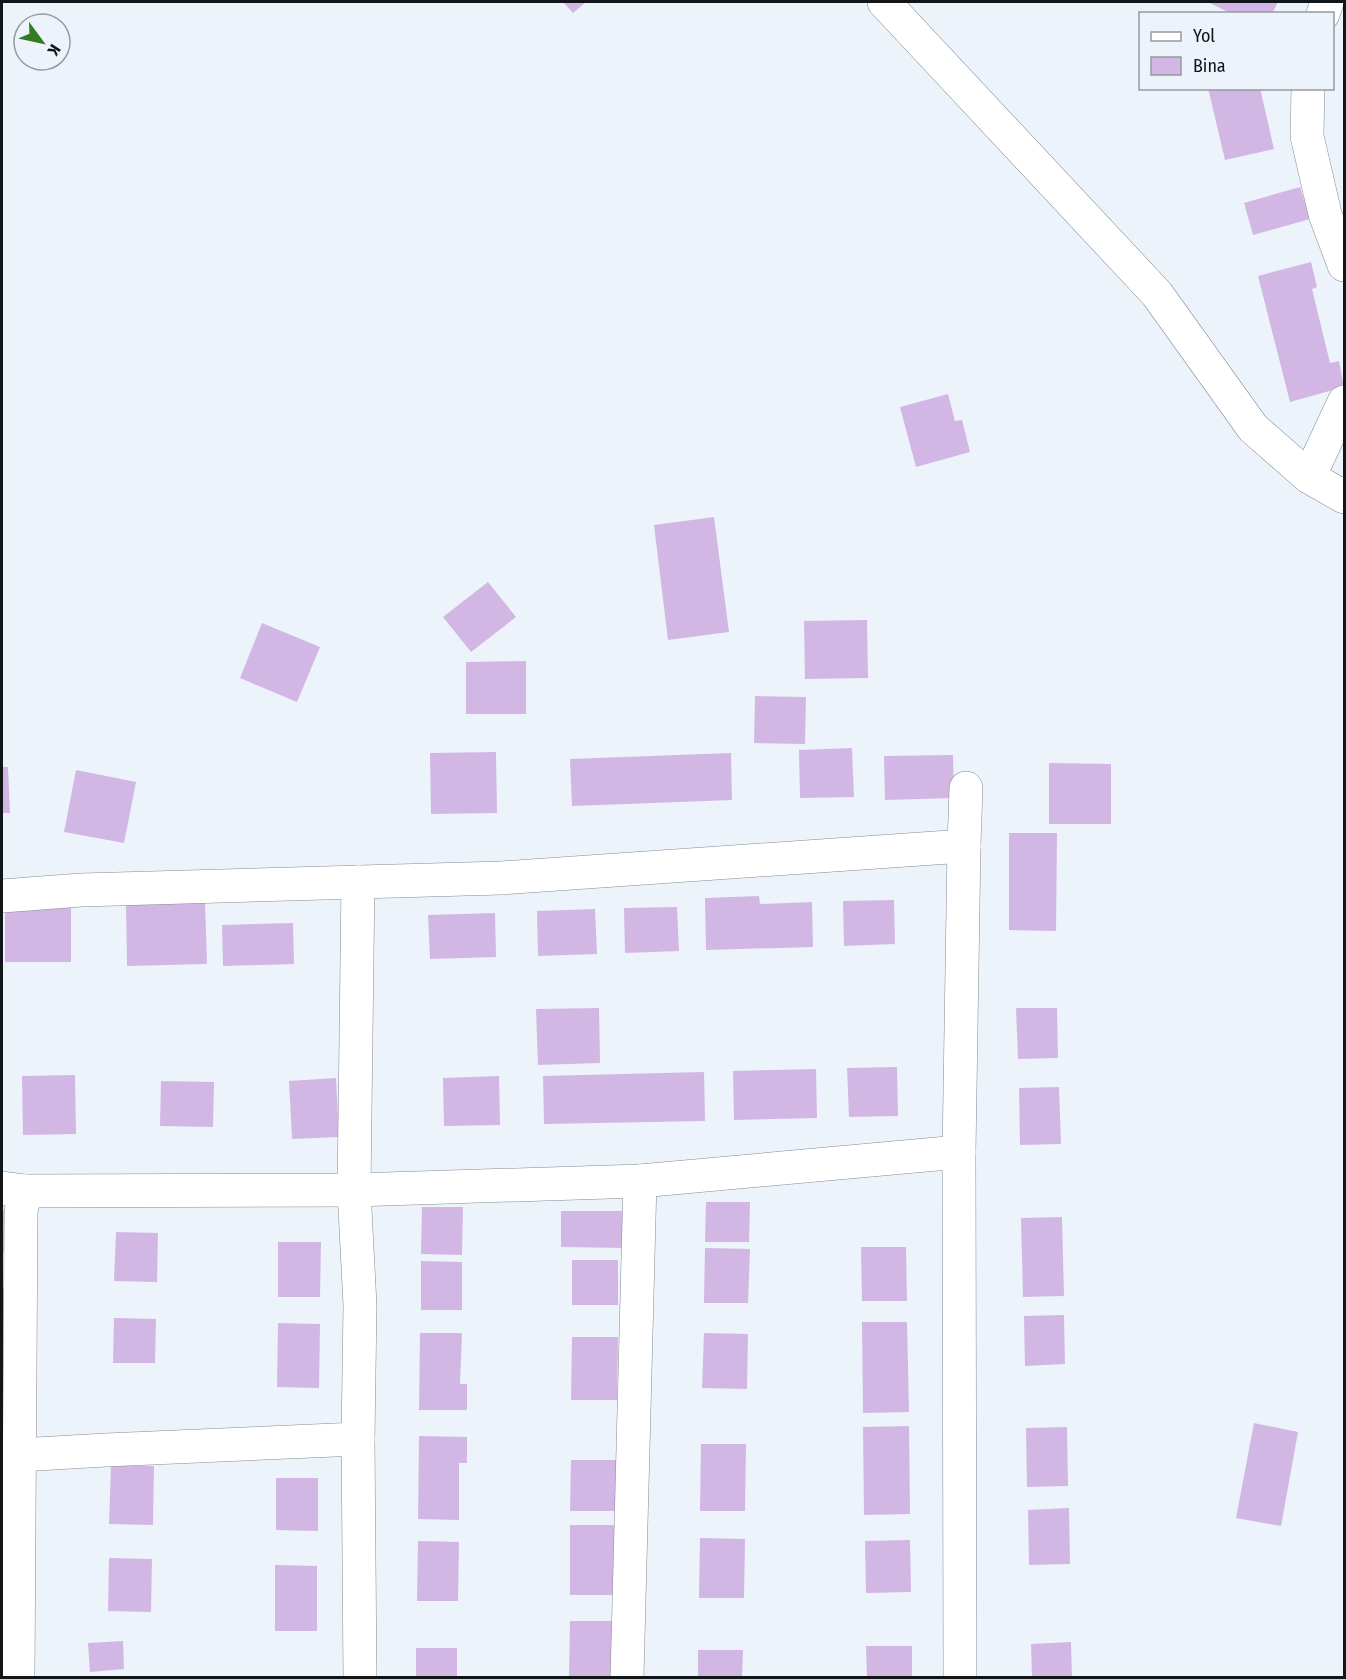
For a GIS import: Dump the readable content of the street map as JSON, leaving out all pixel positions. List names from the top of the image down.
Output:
{
  "legend": ["Yol", "Bina"],
  "north": "bottom right"
}
